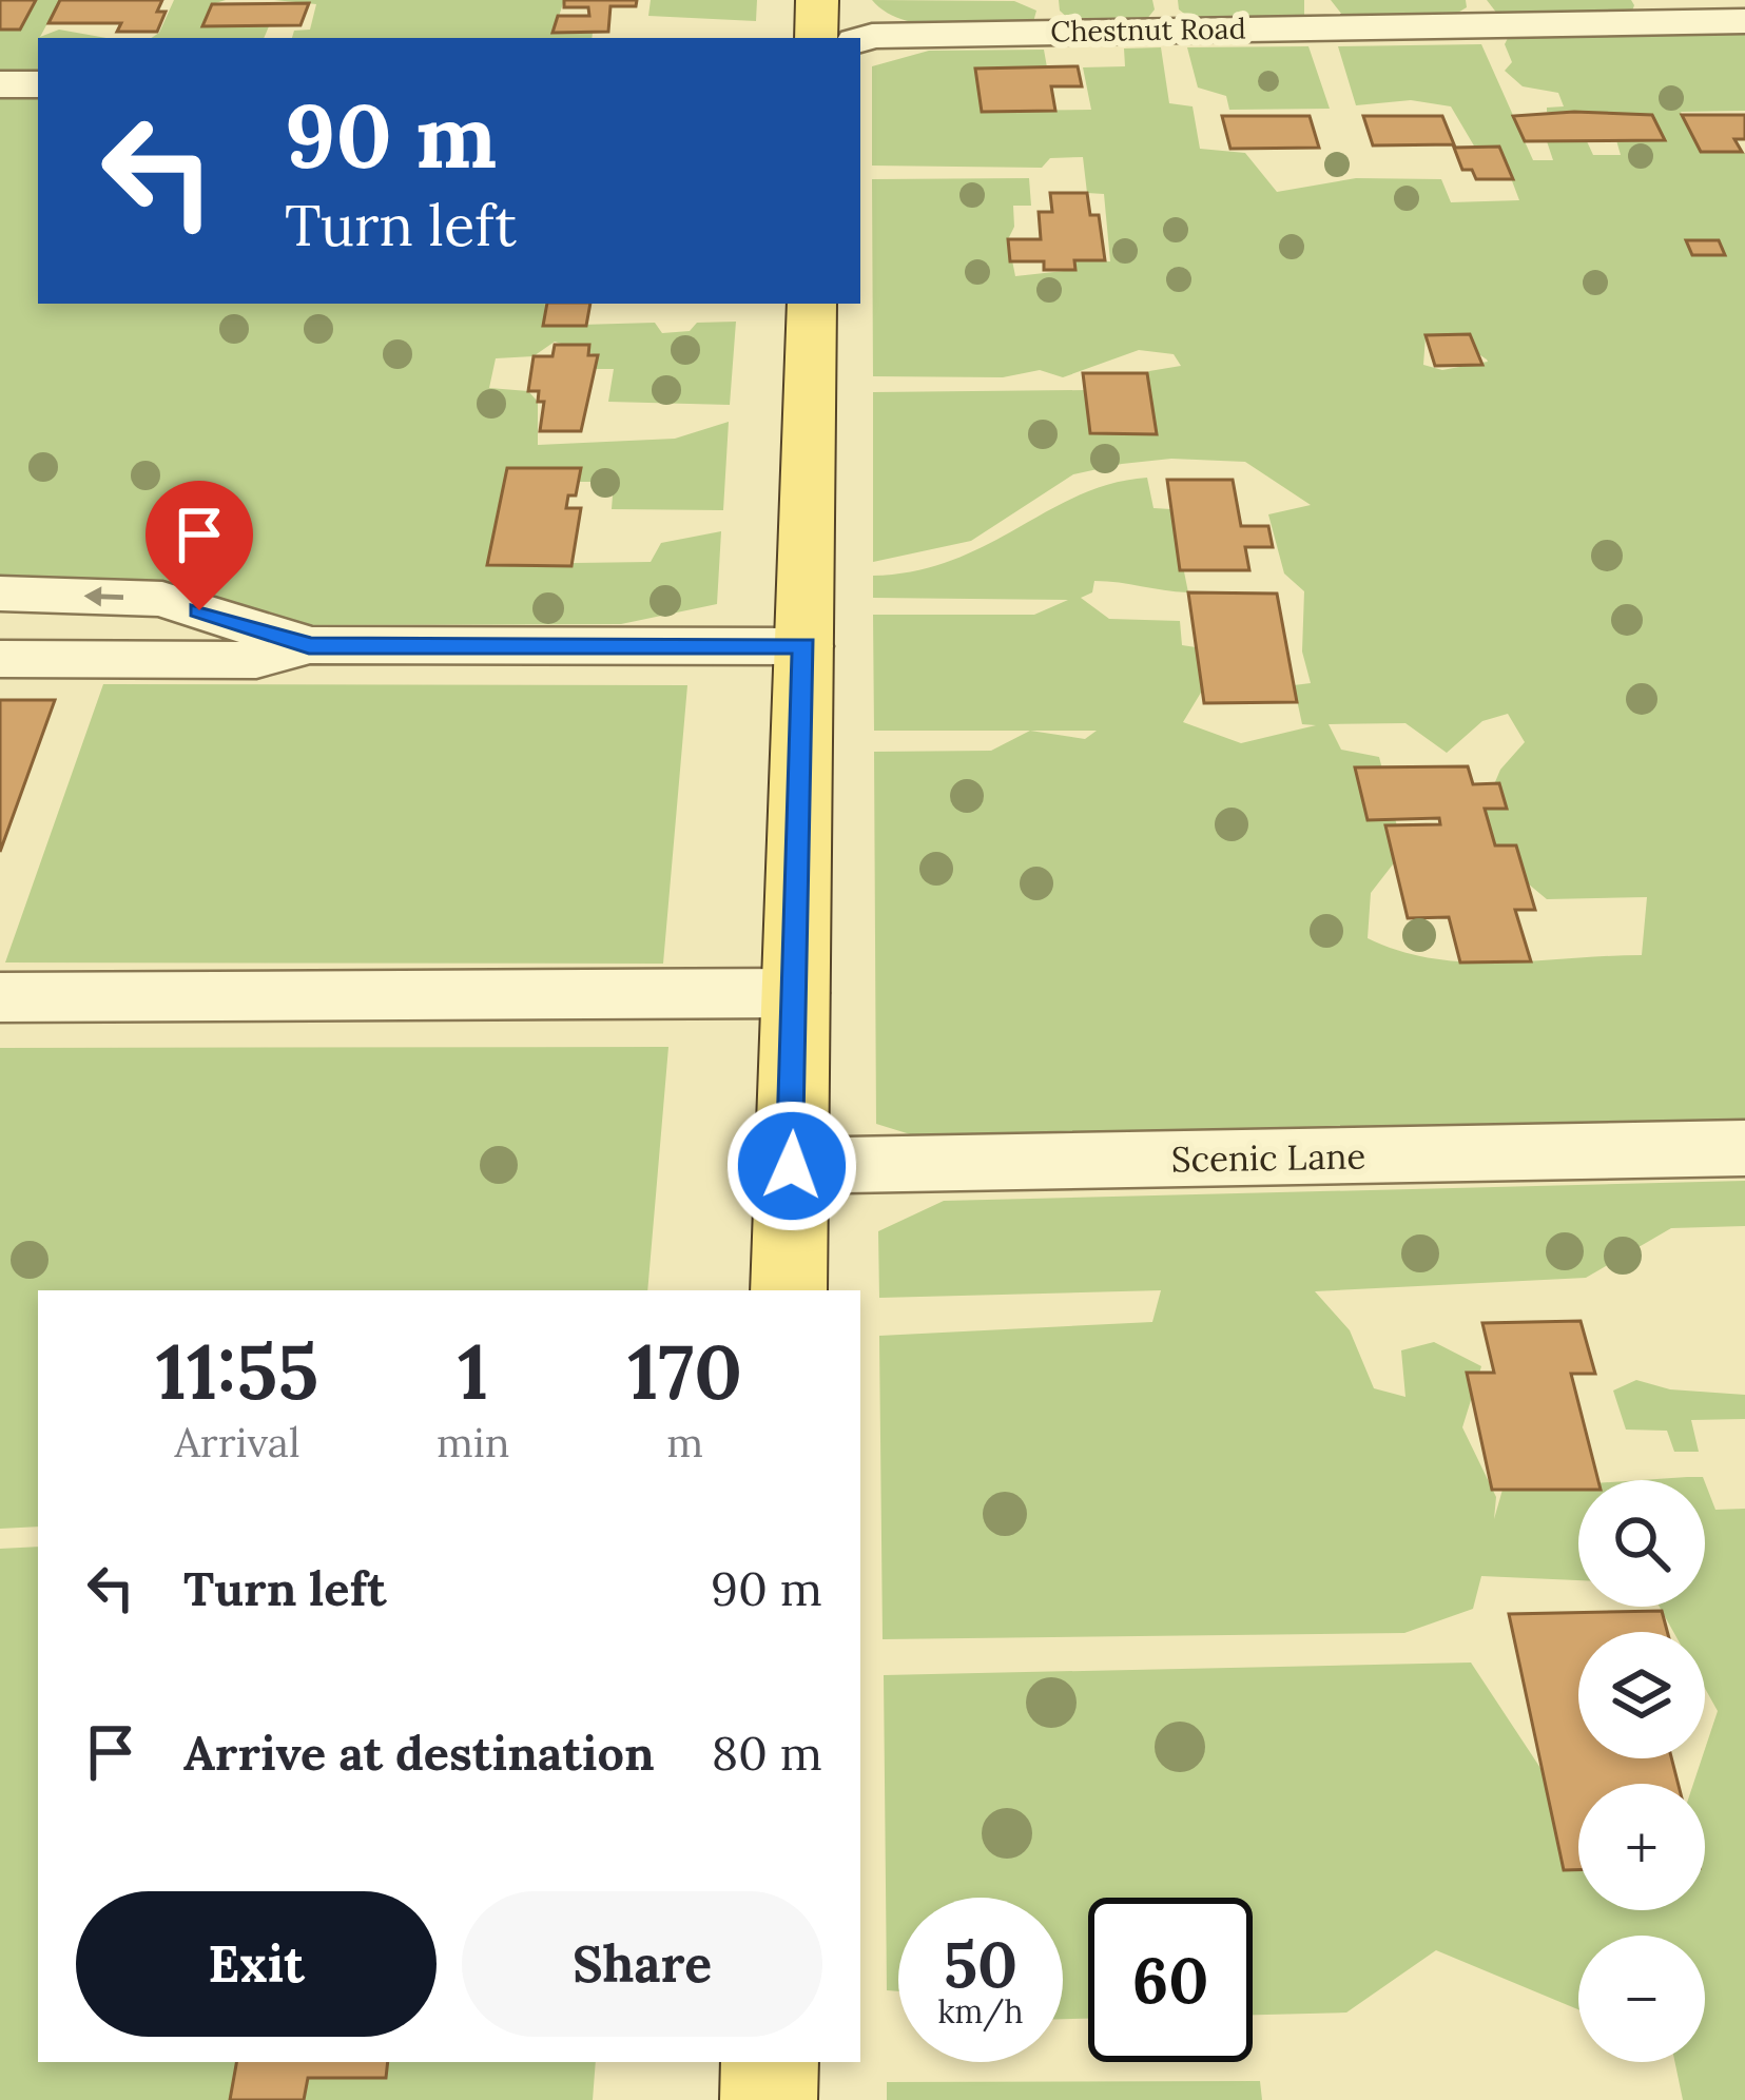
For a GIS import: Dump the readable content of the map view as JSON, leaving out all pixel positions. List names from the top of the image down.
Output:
{
  "streets": {
    "street": ["Chestnut Road", "Scenic Lane"]
  },
  "page": {
    "turn": ["90 m", "Turn left"],
    "eta": [
      "11:55",
      "Arrival",
      "1",
      "min",
      "170",
      "m"
    ],
    "map_buttons": ["+", "−"],
    "list": [
      {
        "name": "Turn left",
        "value": "90 m"
      },
      {
        "name": "Arrive at destination",
        "value": "80 m"
      }
    ],
    "buttons": ["Exit", "Share"],
    "speed": "50 km/h",
    "limit": "60"
  }
}
